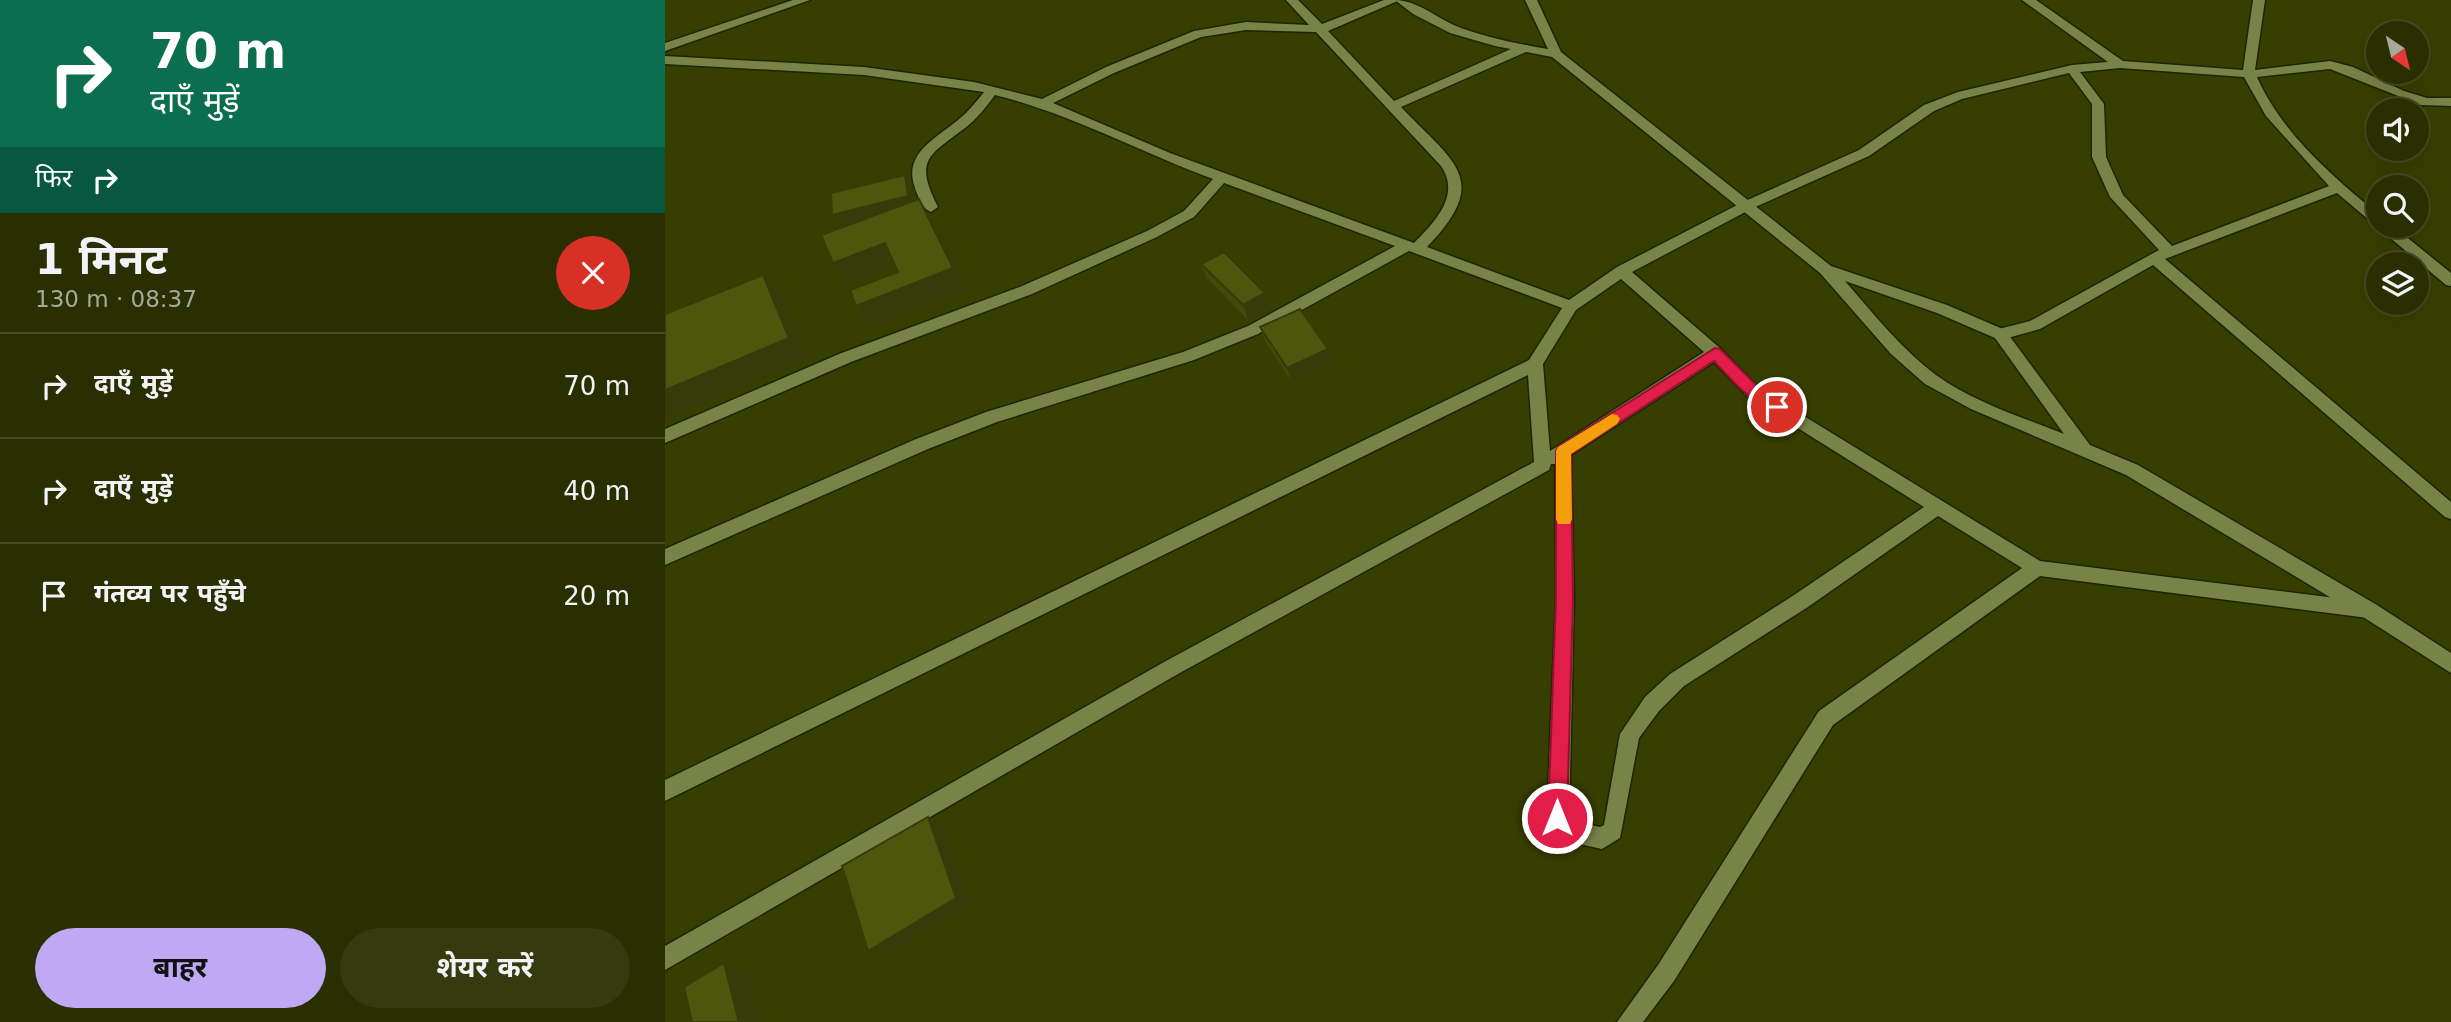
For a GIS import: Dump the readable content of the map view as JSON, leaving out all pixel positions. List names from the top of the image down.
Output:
{
  "north": "bottom right",
  "page": {
    "turn": ["70 m", "दाएँ मुड़ें"],
    "then": "फिर",
    "heading": ["1 मिनट", "130 m · 08:37"],
    "list": [
      {
        "name": "दाएँ मुड़ें",
        "value": "70 m"
      },
      {
        "name": "दाएँ मुड़ें",
        "value": "40 m"
      },
      {
        "name": "गंतव्य पर पहुँचे",
        "value": "20 m"
      }
    ],
    "buttons": ["बाहर", "शेयर करें"]
  }
}
